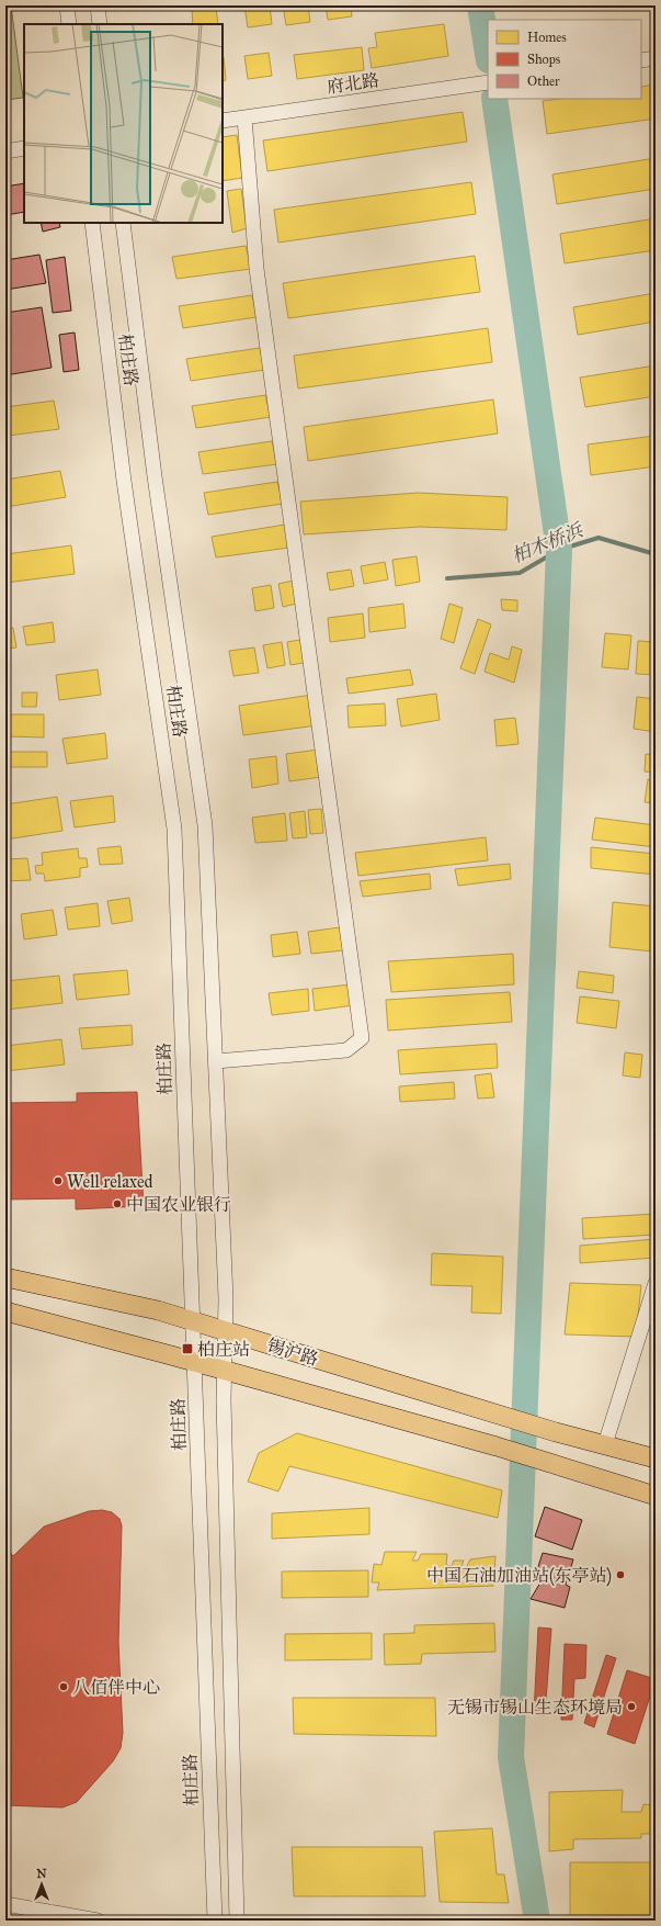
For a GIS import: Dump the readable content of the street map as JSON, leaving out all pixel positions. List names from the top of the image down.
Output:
{
  "streets": {
    "main road": ["锡沪路"],
    "street": ["府北路", "柏庄路"]
  },
  "crossings": [
    ["柏庄路", "锡沪路"]
  ],
  "water": ["柏木桥浜"],
  "places": {
    "other": [
      "Well relaxed",
      "中国农业银行",
      "中国石油加油站(东亭站)",
      "八佰伴中心",
      "无锡市锡山生态环境局"
    ],
    "transit": ["柏庄站"]
  },
  "legend": ["Homes", "Shops", "Other"],
  "north": "top"
}
